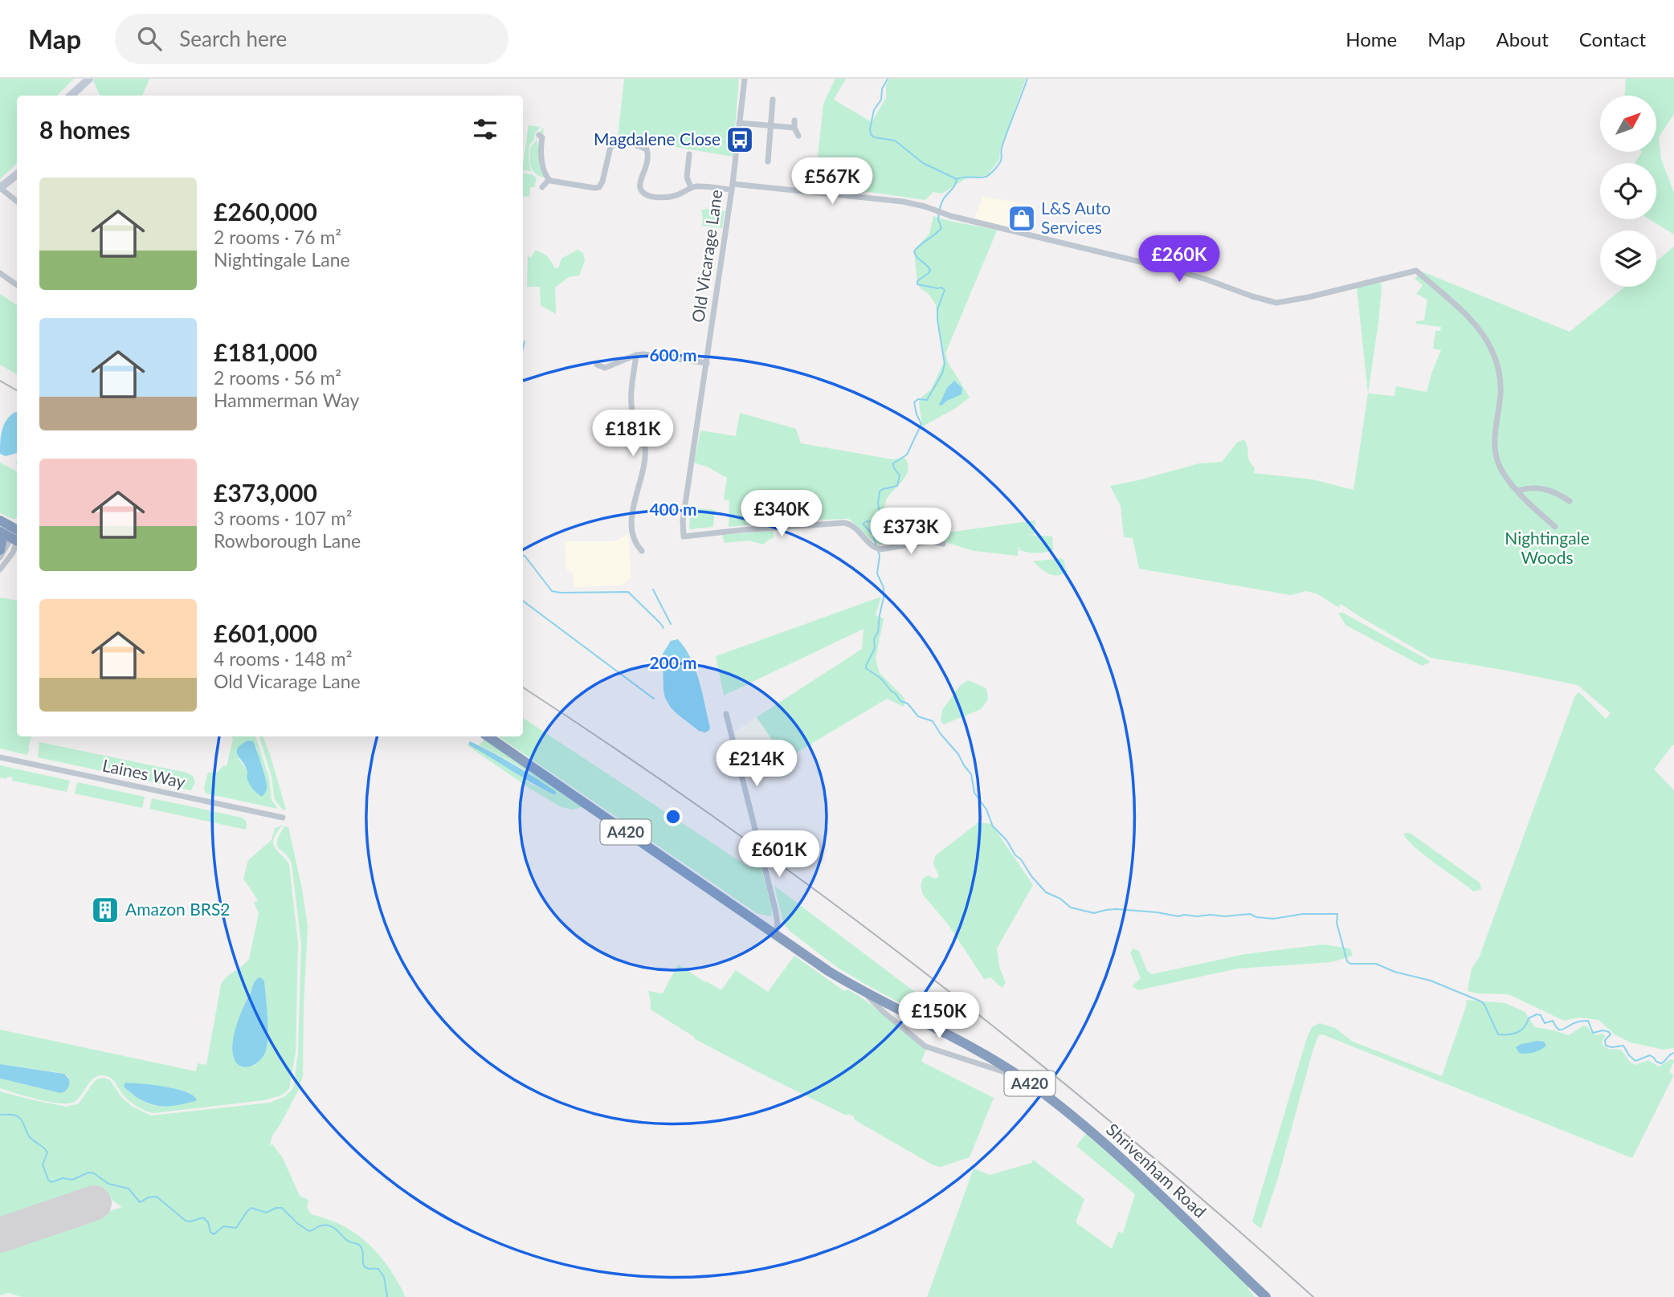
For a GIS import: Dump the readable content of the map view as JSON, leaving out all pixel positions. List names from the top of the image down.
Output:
{
  "streets": {
    "highway": ["A420", "Shrivenham Road"],
    "street": ["Old Vicarage Lane", "Laines Way"]
  },
  "parks": ["Nightingale Woods"],
  "places": {
    "bus stop": ["Magdalene Close"],
    "shop": ["L&S Auto Services"],
    "building": ["Amazon BRS2"]
  },
  "north": "top right",
  "page": {
    "header": "Map",
    "search": "Search here",
    "nav": [
      "Home",
      "Map",
      "About",
      "Contact"
    ],
    "heading": "8 homes",
    "price": [
      "£567K",
      "£260K",
      "£181K",
      "£340K",
      "£373K",
      "£214K",
      "£601K",
      "£150K"
    ],
    "list": [
      {
        "name": "£260,000",
        "note": "2 rooms · 76 m² · Nightingale Lane"
      },
      {
        "name": "£181,000",
        "note": "2 rooms · 56 m² · Hammerman Way"
      },
      {
        "name": "£373,000",
        "note": "3 rooms · 107 m² · Rowborough Lane"
      },
      {
        "name": "£601,000",
        "note": "4 rooms · 148 m² · Old Vicarage Lane"
      }
    ]
  },
  "rings": ["600 m", "400 m", "200 m"]
}
